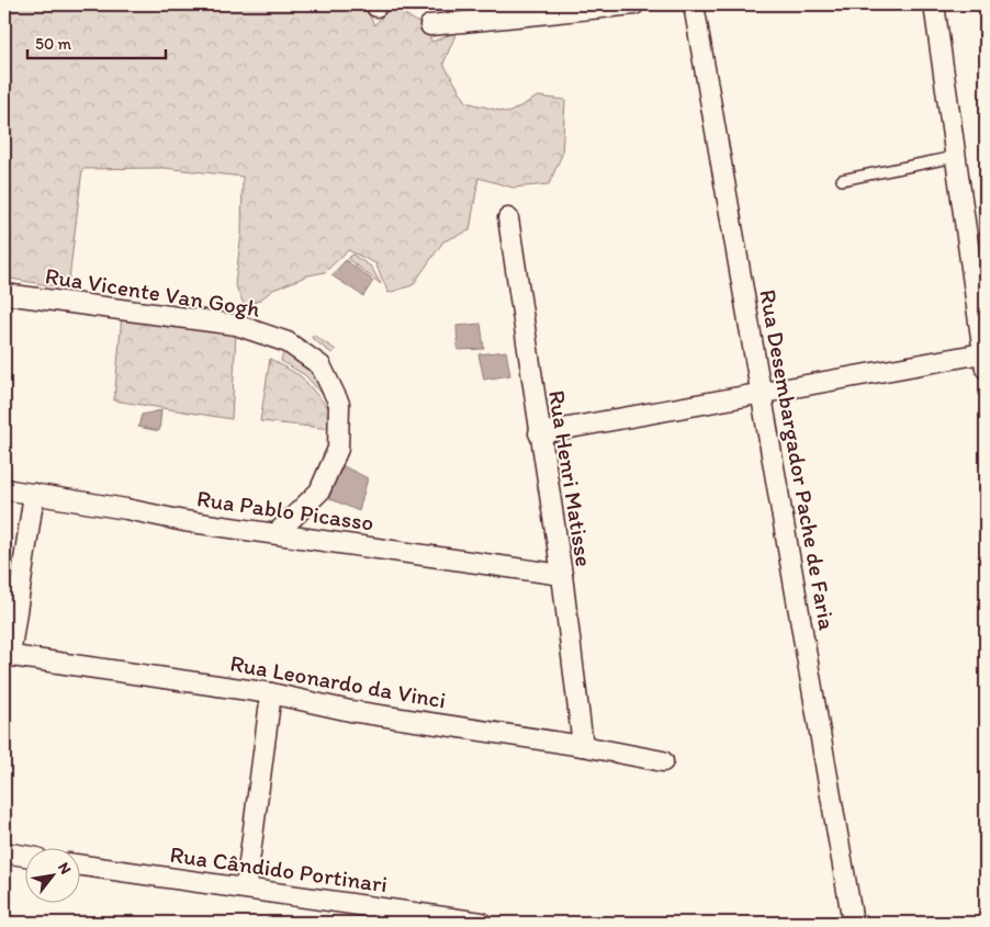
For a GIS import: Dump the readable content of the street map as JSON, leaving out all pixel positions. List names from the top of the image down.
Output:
{
  "streets": {
    "street": [
      "Rua Vicente Van Gogh",
      "Rua Desembargador Pache de Faria",
      "Rua Henri Matisse",
      "Rua Pablo Picasso",
      "Rua Leonardo da Vinci",
      "Rua Cândido Portinari"
    ]
  },
  "crossings": [
    ["Rua Vicente Van Gogh", "Rua Pablo Picasso"],
    ["Rua Henri Matisse", "Rua Pablo Picasso"],
    ["Rua Henri Matisse", "Rua Leonardo da Vinci"]
  ],
  "scale_bar": "50 m",
  "north": "top right"
}
